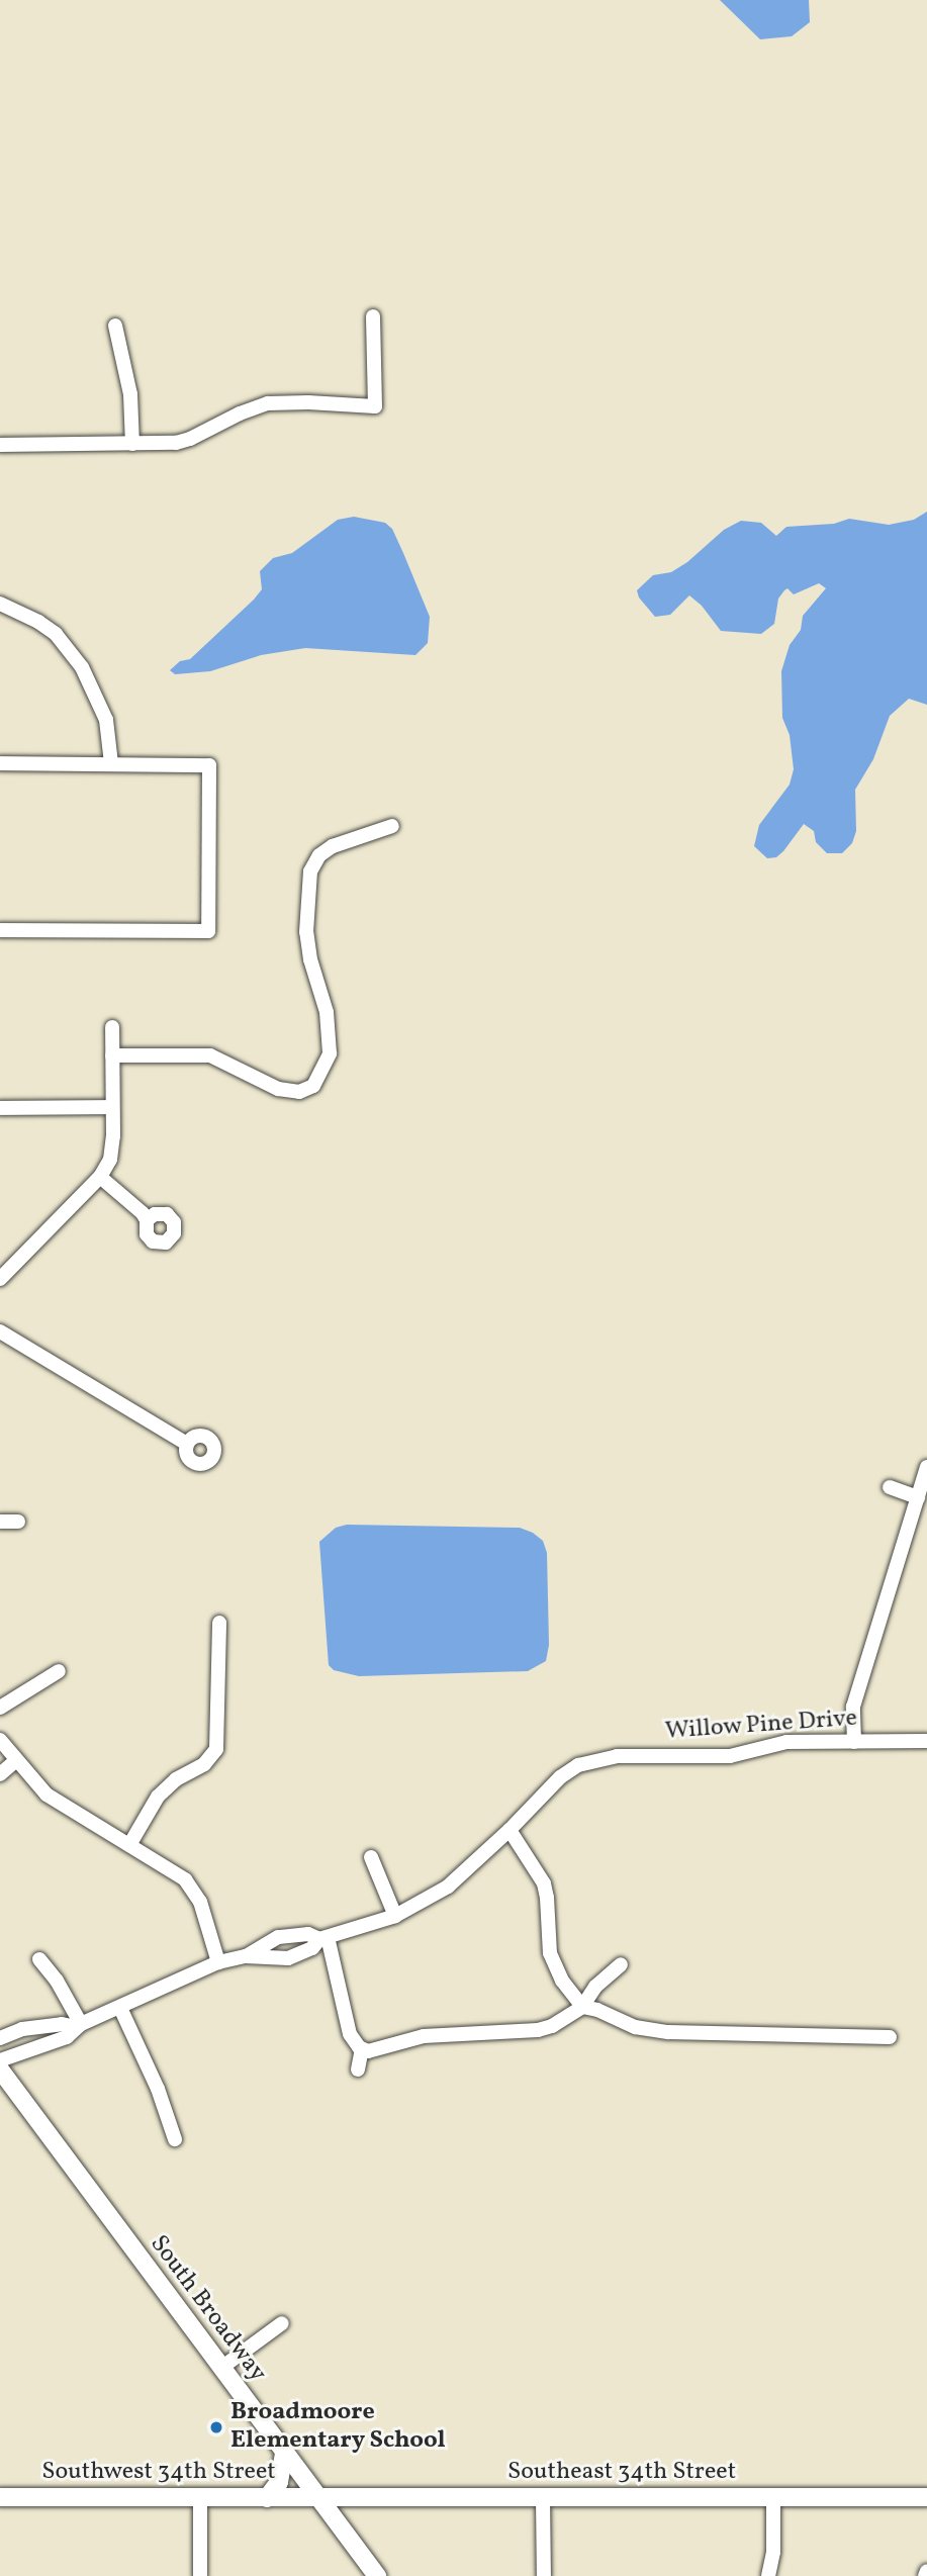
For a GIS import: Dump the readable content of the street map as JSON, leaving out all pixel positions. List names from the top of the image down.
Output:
{
  "streets": {
    "street": [
      "Willow Pine Drive",
      "South Broadway",
      "Southwest 34th Street",
      "Southeast 34th Street"
    ]
  },
  "crossings": [
    ["South Broadway", "Southwest 34th Street"],
    ["South Broadway", "Southeast 34th Street"],
    ["Southwest 34th Street", "Southeast 34th Street"]
  ],
  "places": ["Broadmoore Elementary School"]
}
